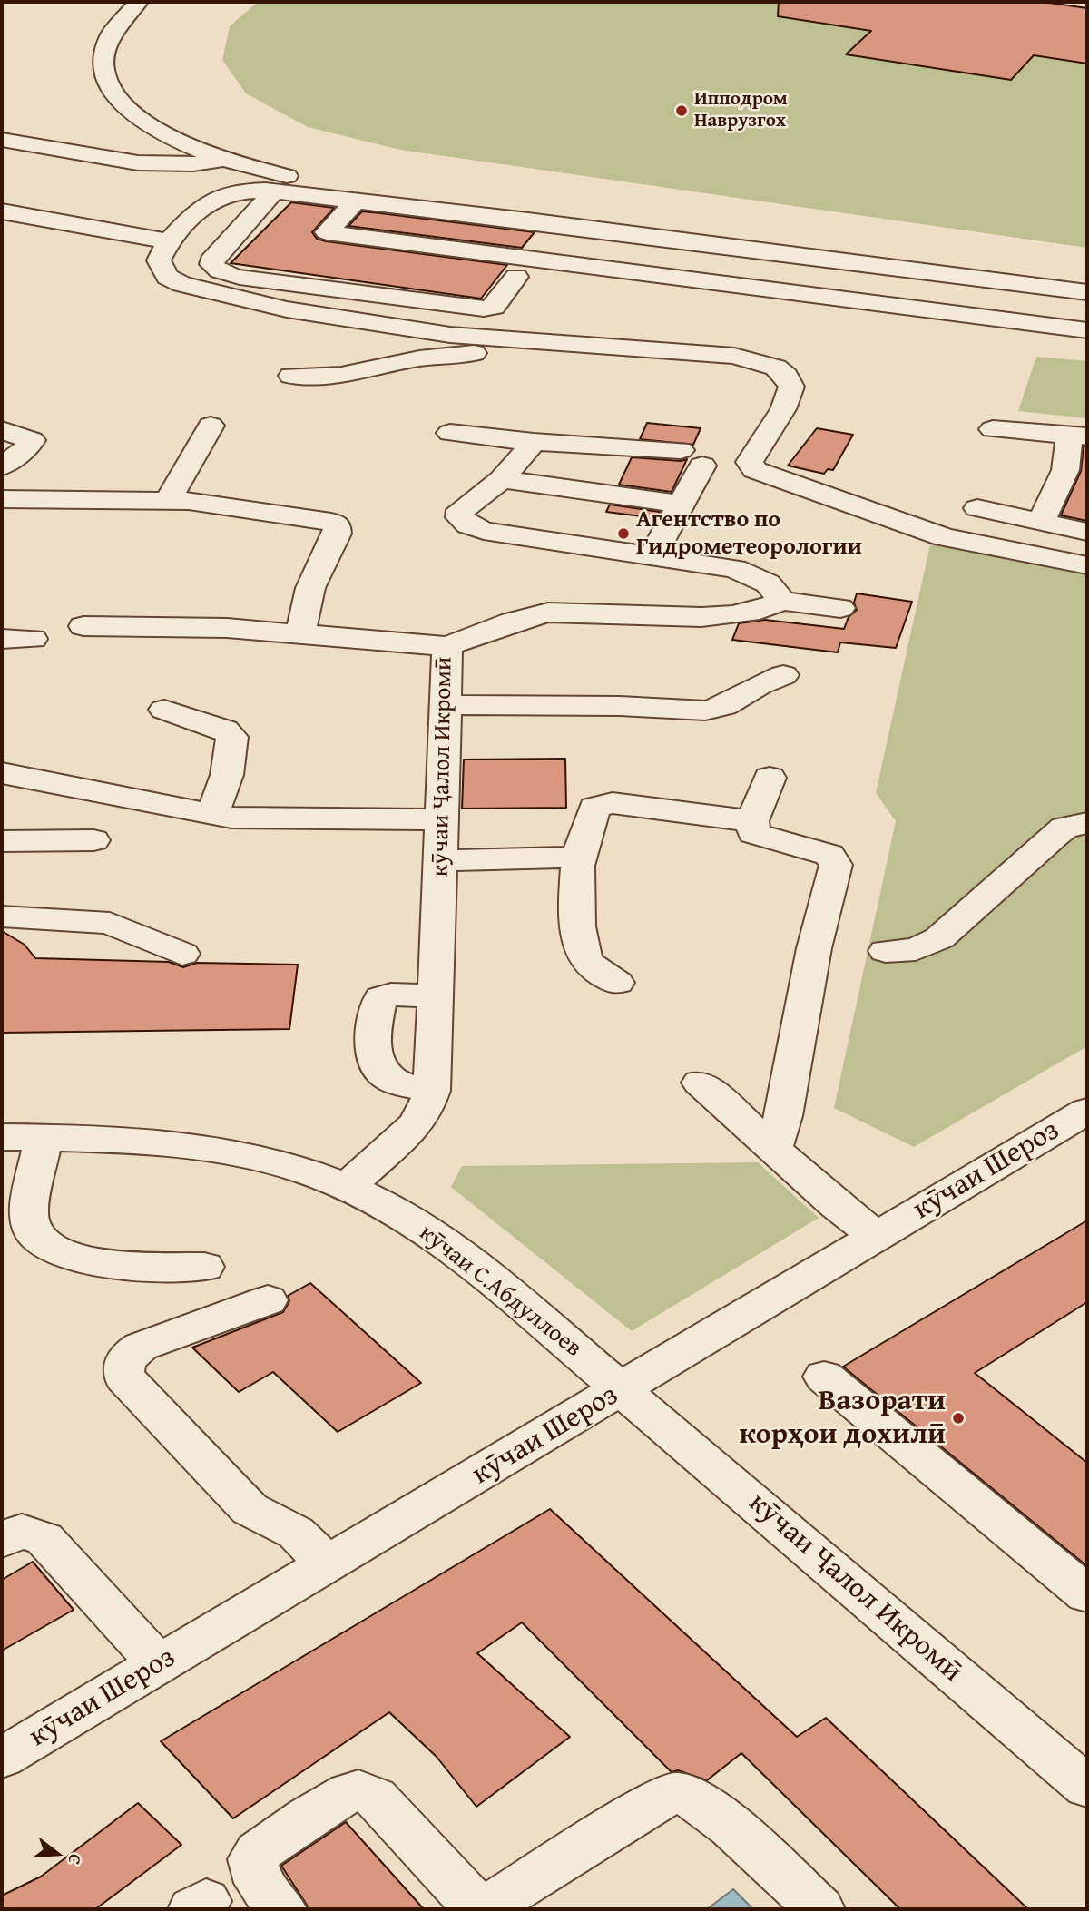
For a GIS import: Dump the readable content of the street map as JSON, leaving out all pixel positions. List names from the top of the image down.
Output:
{
  "streets": {
    "street": ["кӯчаи Ҷалол Икромӣ", "кӯчаи Шероз", "кӯчаи С.Абдуллоев"]
  },
  "crossings": [
    ["кӯчаи Ҷалол Икромӣ", "кӯчаи Шероз"],
    ["кӯчаи Ҷалол Икромӣ", "кӯчаи С.Абдуллоев"],
    ["кӯчаи Шероз", "кӯчаи С.Абдуллоев"]
  ],
  "places": ["Ипподром Наврузгох", "Агентство по Гидрометеорологии", "Вазорати корҳои дохилӣ"],
  "north": "right"
}
